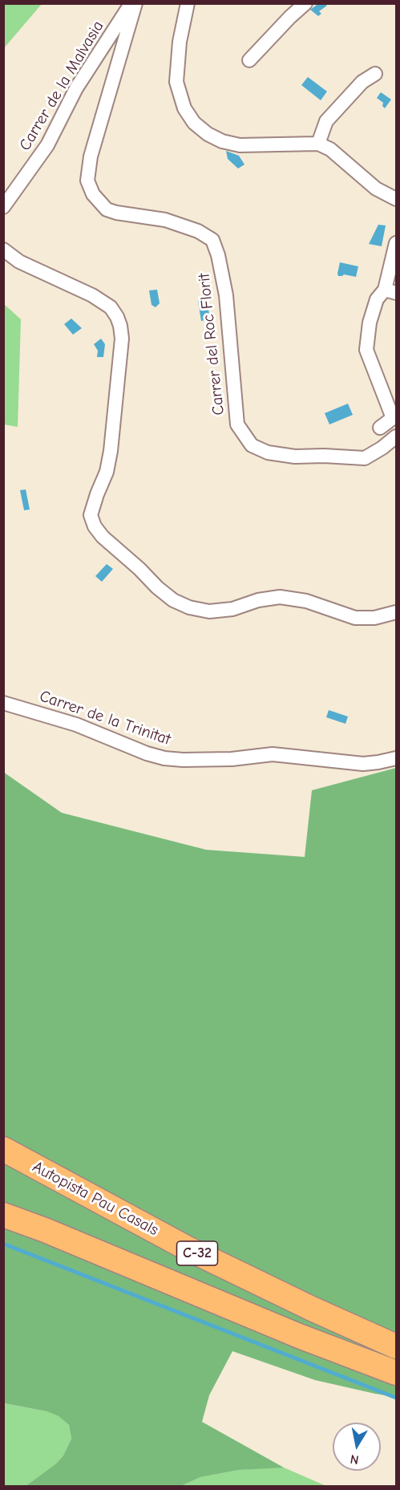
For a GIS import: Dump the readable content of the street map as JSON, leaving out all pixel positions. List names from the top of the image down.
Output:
{
  "streets": {
    "highway": ["Autopista Pau Casals", "C-32"],
    "street": ["Carrer de la Malvasia", "Carrer del Roc Florit", "Carrer de la Trinitat"]
  },
  "north": "bottom"
}
